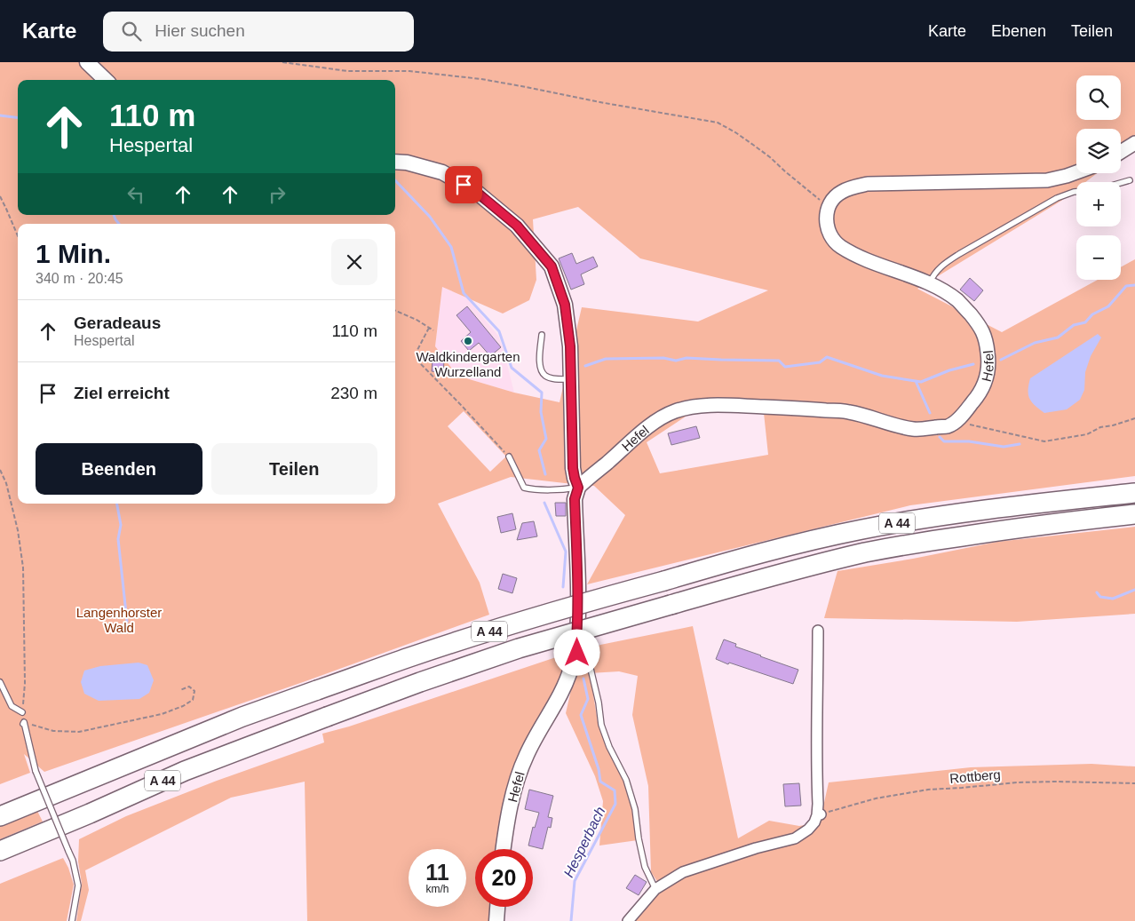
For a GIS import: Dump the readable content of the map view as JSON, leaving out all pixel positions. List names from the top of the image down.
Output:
{
  "streets": {
    "highway": ["A 44"],
    "main road": ["Hefel"],
    "path": ["Rottberg"]
  },
  "water": ["Hesperbach"],
  "parks": ["Langenhorster Wald"],
  "places": ["Waldkindergarten Wurzelland"],
  "page": {
    "header": "Karte",
    "search": "Hier suchen",
    "nav": ["Karte", "Ebenen", "Teilen"],
    "map_buttons": ["+", "−"],
    "turn": ["110 m", "Hespertal"],
    "heading": ["1 Min.", "340 m · 20:45"],
    "list": [
      {
        "name": "Geradeaus",
        "note": "Hespertal",
        "value": "110 m"
      },
      {
        "name": "Ziel erreicht",
        "value": "230 m"
      }
    ],
    "buttons": ["Beenden", "Teilen"],
    "speed": "11 km/h",
    "limit": "20"
  }
}
